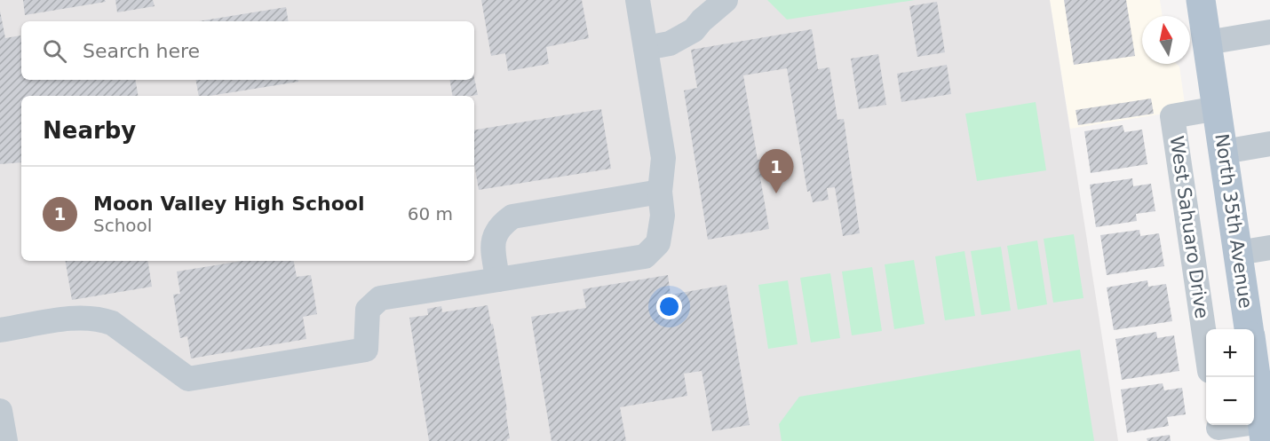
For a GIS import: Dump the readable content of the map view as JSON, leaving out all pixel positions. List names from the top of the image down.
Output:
{
  "streets": {
    "main road": ["North 35th Avenue"],
    "street": ["West Sahuaro Drive"]
  },
  "crossings": [
    ["North 35th Avenue", "West Sahuaro Drive"]
  ],
  "north": "top",
  "page": {
    "search": "Search here",
    "heading": "Nearby",
    "pins": "1",
    "list": [
      {
        "mark": "1",
        "name": "Moon Valley High School",
        "note": "School",
        "value": "60 m"
      }
    ],
    "map_buttons": ["+", "−"]
  }
}
